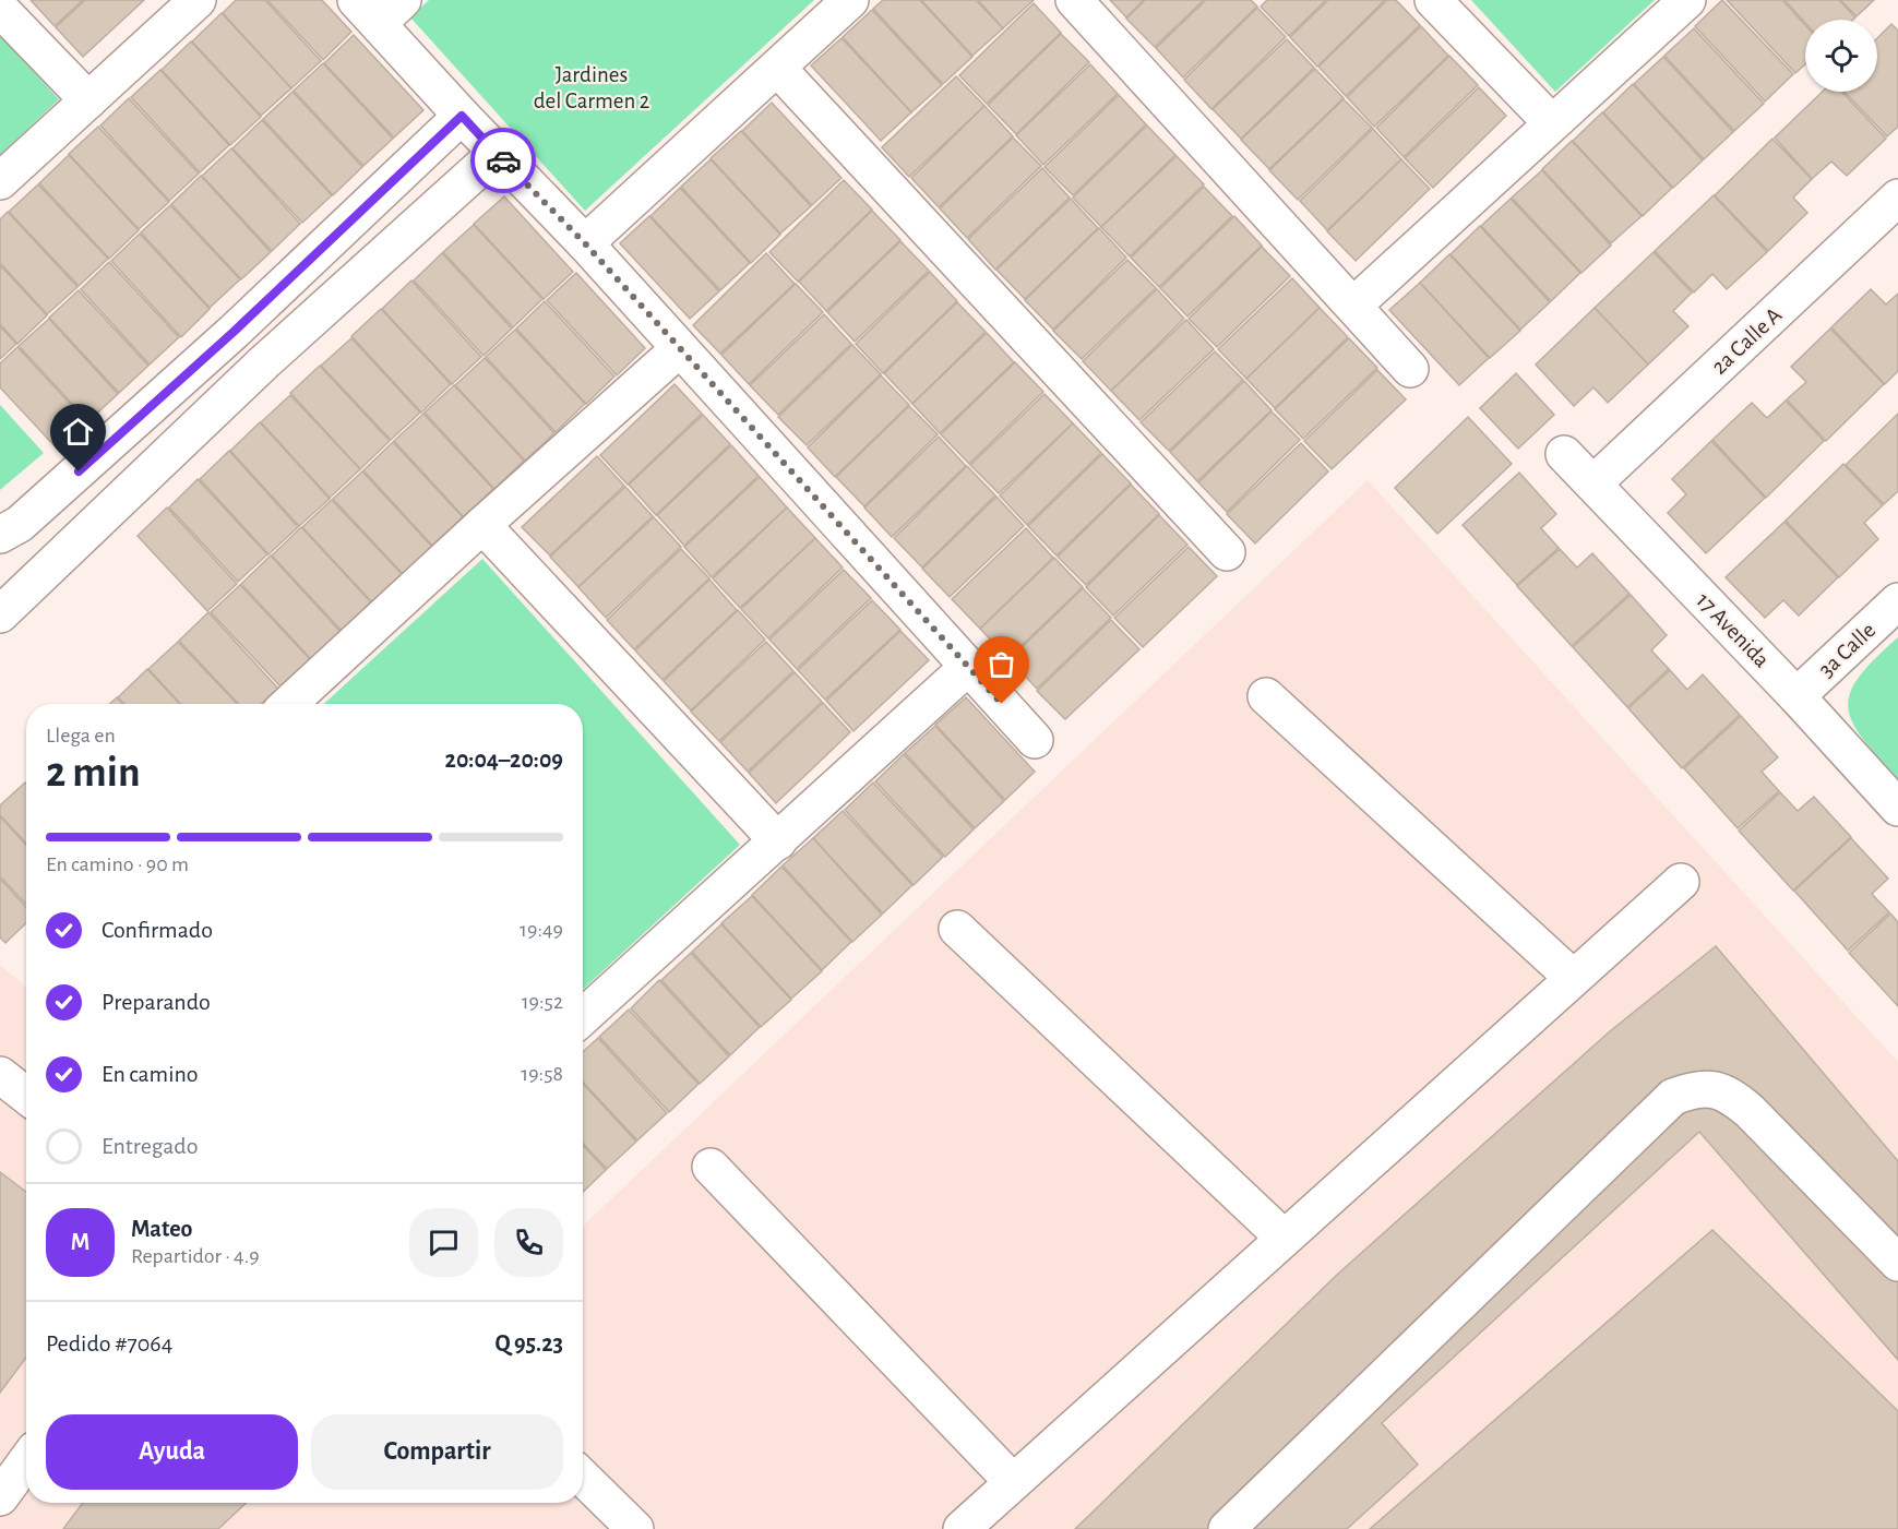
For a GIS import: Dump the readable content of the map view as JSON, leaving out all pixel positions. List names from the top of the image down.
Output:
{
  "streets": {
    "street": ["2a Calle A", "17 Avenida", "3a Calle"]
  },
  "crossings": [
    ["2a Calle A", "17 Avenida"],
    ["17 Avenida", "3a Calle"]
  ],
  "parks": ["Jardines del Carmen 2"],
  "page": {
    "heading": ["2 min", "Llega en", "20:04–20:09"],
    "panel": [
      "Mateo",
      "Repartidor · 4.9",
      "Pedido #7064",
      "Q 95.23"
    ],
    "bar": "En camino · 90 m",
    "list": [
      ["Confirmado", "19:49"],
      ["Preparando", "19:52"],
      ["En camino", "19:58"],
      "Entregado"
    ],
    "round": "M",
    "buttons": ["Ayuda", "Compartir"]
  }
}
